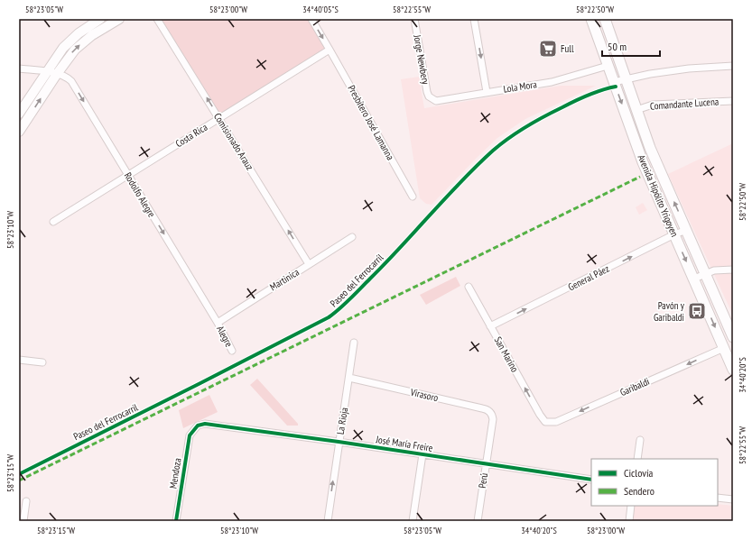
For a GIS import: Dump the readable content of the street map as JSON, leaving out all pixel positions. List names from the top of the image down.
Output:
{
  "streets": {
    "main road": ["Avenida Hipólito Yrigoyen"],
    "street": [
      "Jorge Newbery",
      "Lola Mora",
      "Comandante Lucena",
      "Presbítero José Lamanna",
      "Costa Rica",
      "Comisionado Arauz",
      "Rodolfo Alegre",
      "General Páez",
      "Martinica",
      "Alegre",
      "San Marino",
      "Garibaldi",
      "Virasoro",
      "La Rioja",
      "José María Freire",
      "Mendoza",
      "Perú"
    ],
    "cycle path": ["Paseo del Ferrocarril"]
  },
  "crossings": [
    ["Jorge Newbery", "Lola Mora"],
    ["Lola Mora", "Avenida Hipólito Yrigoyen"],
    ["Comandante Lucena", "Avenida Hipólito Yrigoyen"],
    ["Presbítero José Lamanna", "Costa Rica"],
    ["Costa Rica", "Comisionado Arauz"],
    ["Costa Rica", "Rodolfo Alegre"],
    ["Comisionado Arauz", "Martinica"],
    ["Rodolfo Alegre", "Martinica"],
    ["Rodolfo Alegre", "Alegre"],
    ["Avenida Hipólito Yrigoyen", "General Páez"],
    ["Avenida Hipólito Yrigoyen", "Garibaldi"],
    ["General Páez", "San Marino"],
    ["Martinica", "Alegre"],
    ["San Marino", "Garibaldi"],
    ["Virasoro", "La Rioja"],
    ["Virasoro", "Perú"],
    ["La Rioja", "José María Freire"],
    ["José María Freire", "Mendoza"],
    ["José María Freire", "Perú"]
  ],
  "one_way": [
    "Comisionado Arauz",
    "Rodolfo Alegre",
    "General Páez",
    "San Marino",
    "Garibaldi",
    "La Rioja"
  ],
  "places": {
    "supermarket": ["Full"],
    "bus stop": ["Pavón y Garibaldi"]
  },
  "legend": ["Ciclovía", "Sendero"],
  "scale_bar": "50 m",
  "coordinates": [
    "58°23'05\"W",
    "58°23'00\"W",
    "34°40'05\"S",
    "58°22'55\"W",
    "58°22'50\"W",
    "58°23'10\"W",
    "34°40'20\"S",
    "58°23'15\"W"
  ]
}
